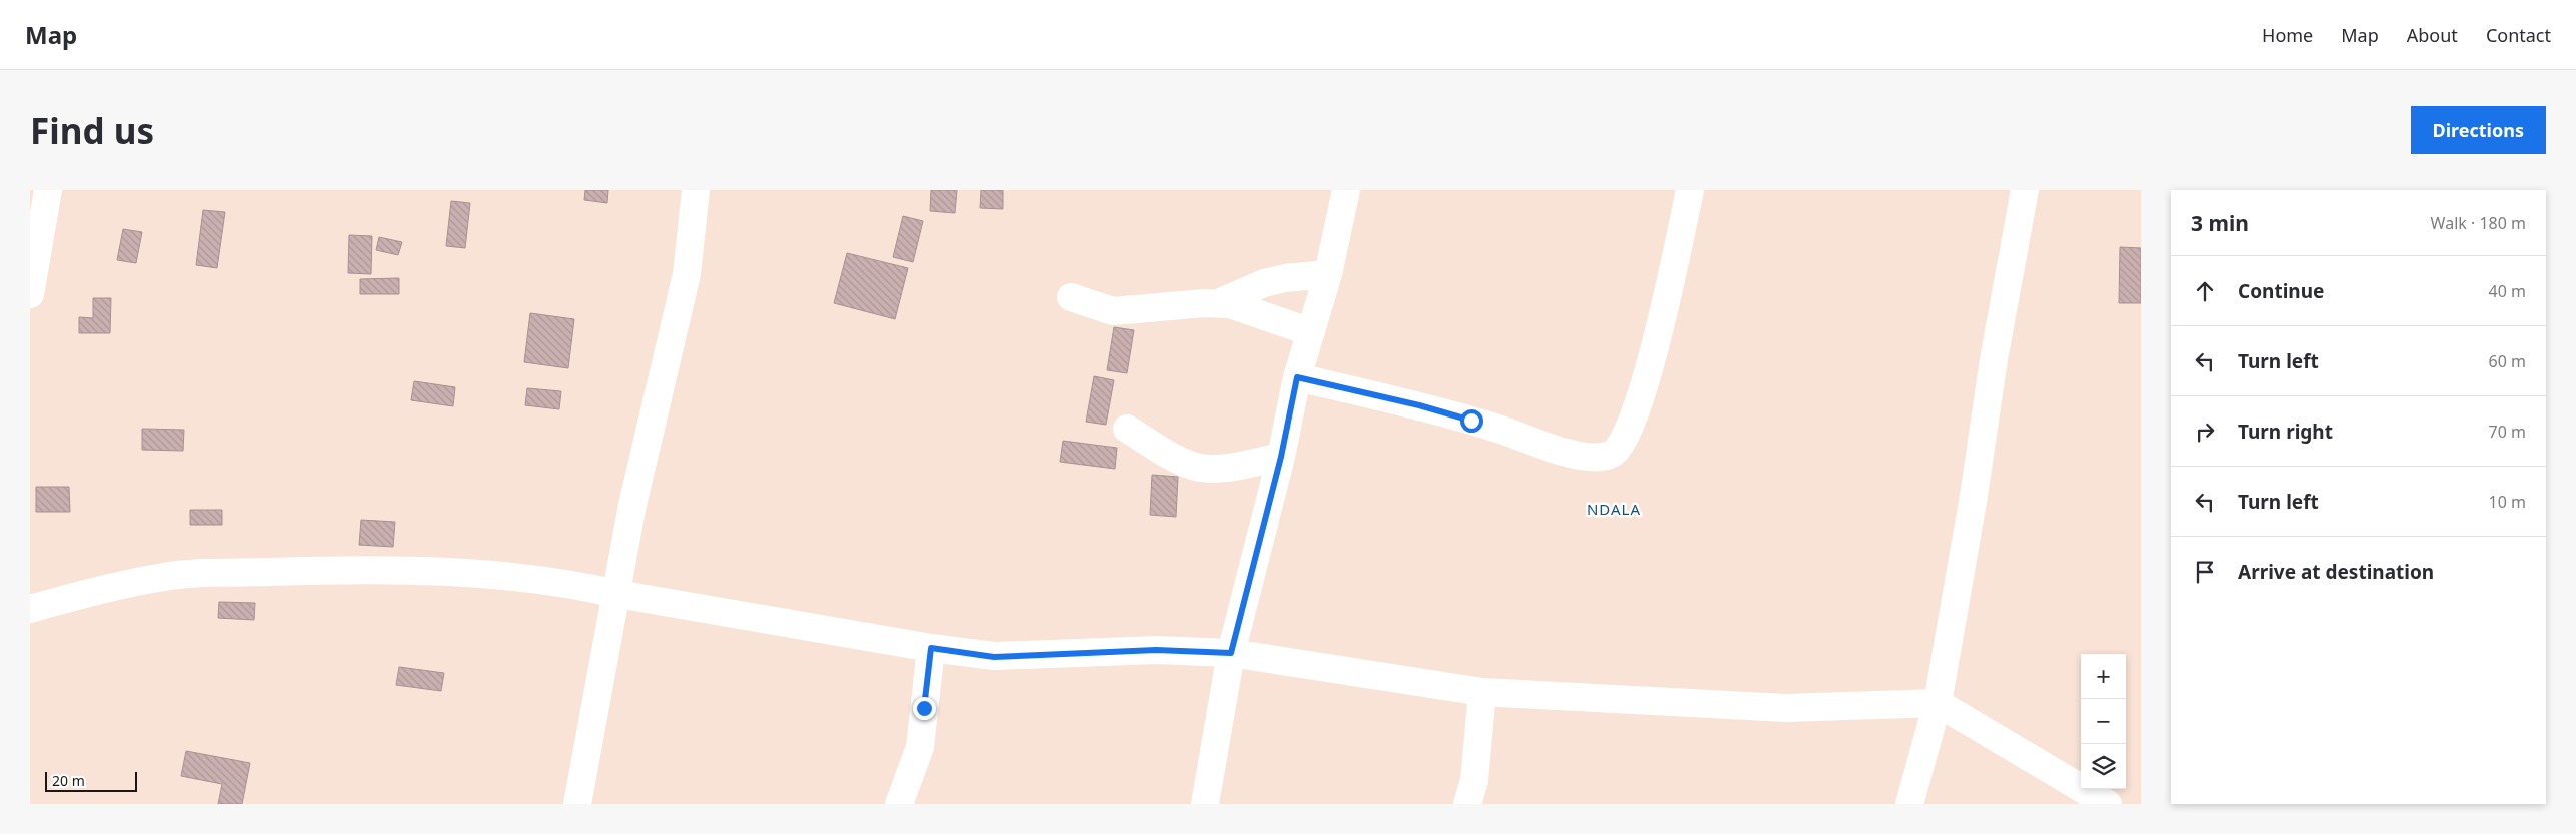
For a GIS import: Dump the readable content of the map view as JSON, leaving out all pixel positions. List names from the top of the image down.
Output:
{
  "districts": ["NDALA"],
  "scale_bar": "20 m",
  "page": {
    "header": "Map",
    "nav": [
      "Home",
      "Map",
      "About",
      "Contact"
    ],
    "buttons": "Directions",
    "title": "Find us",
    "heading": ["3 min", "Walk · 180 m"],
    "list": [
      ["Continue", "40 m"],
      ["Turn left", "60 m"],
      ["Turn right", "70 m"],
      ["Turn left", "10 m"],
      "Arrive at destination"
    ],
    "map_buttons": ["+", "−"],
    "scale": "20 m"
  }
}
